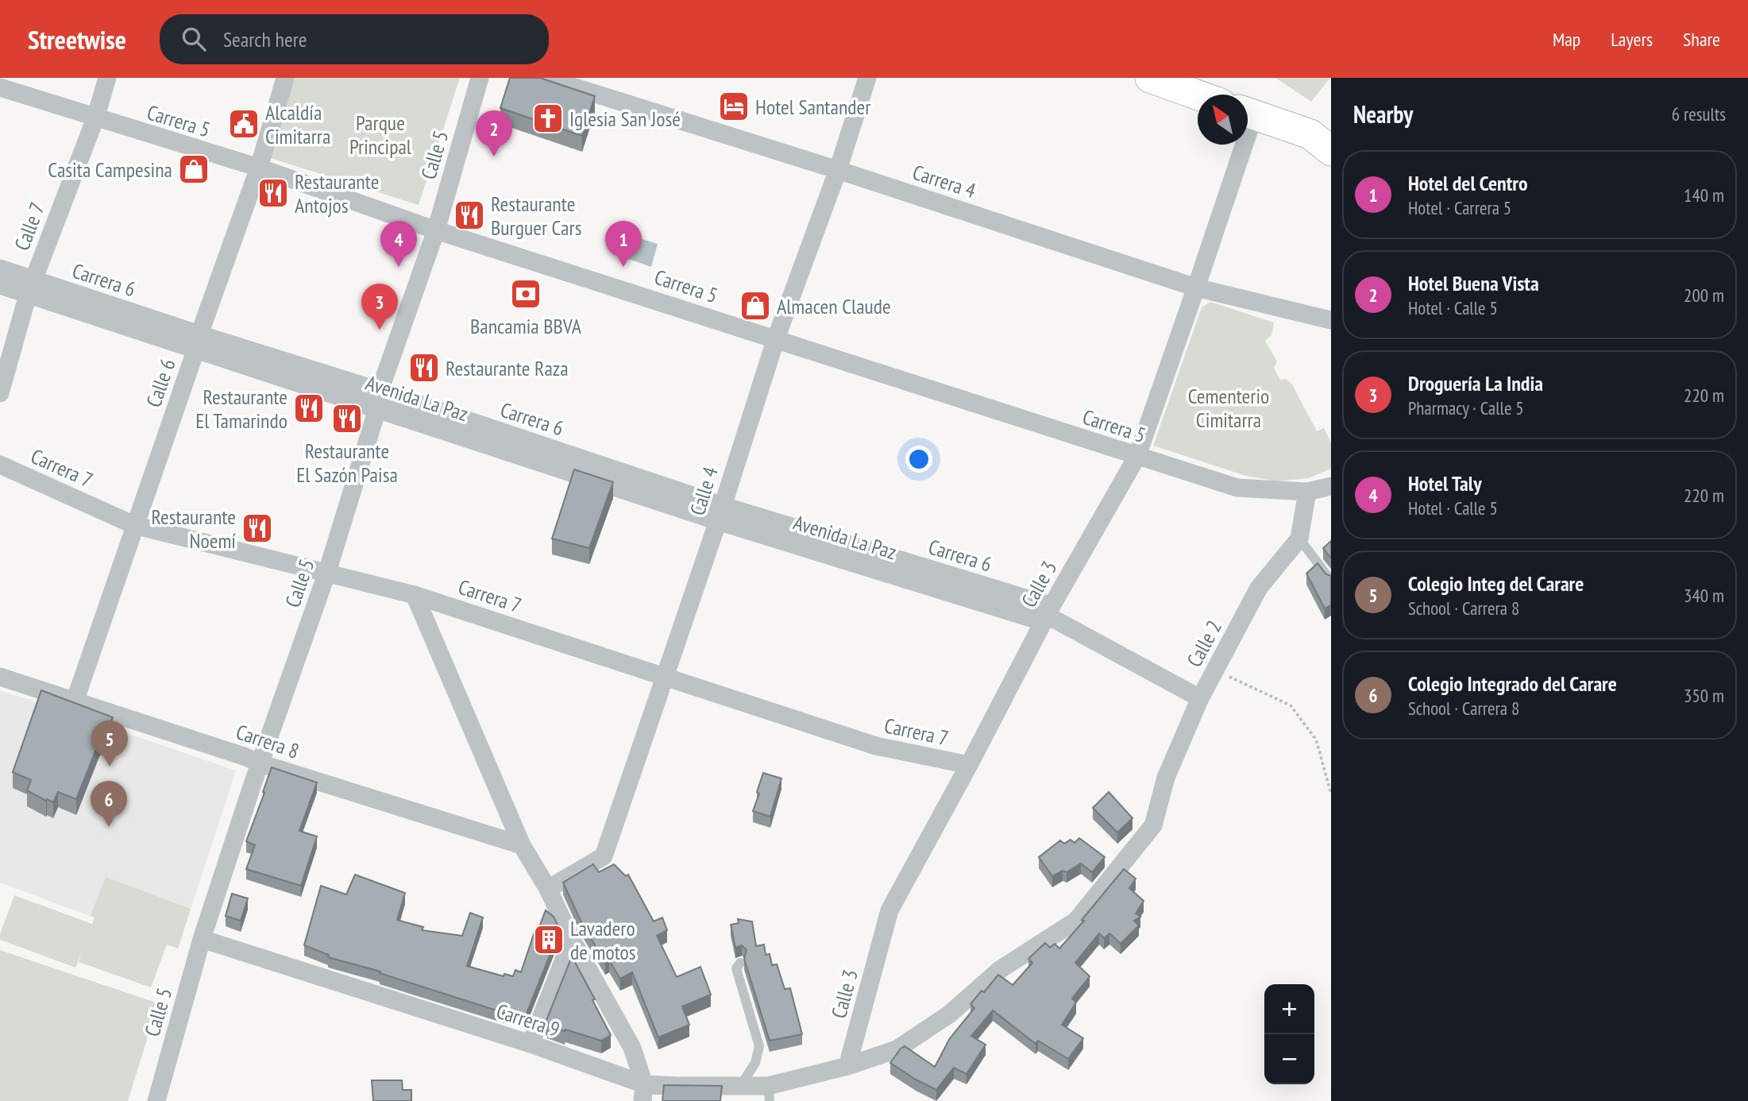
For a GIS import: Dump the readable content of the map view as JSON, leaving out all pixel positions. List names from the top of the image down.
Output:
{
  "streets": {
    "street": [
      "Carrera 5",
      "Calle 5",
      "Carrera 4",
      "Calle 7",
      "Carrera 6",
      "Calle 6",
      "Carrera 7",
      "Calle 4",
      "Calle 3",
      "Calle 2",
      "Carrera 8",
      "Carrera 9"
    ]
  },
  "crossings": [
    ["Carrera 5", "Calle 5"],
    ["Carrera 5", "Calle 7"],
    ["Carrera 5", "Calle 6"],
    ["Carrera 5", "Calle 4"],
    ["Carrera 5", "Calle 3"],
    ["Carrera 5", "Calle 2"],
    ["Calle 5", "Carrera 6"],
    ["Calle 5", "Carrera 7"],
    ["Calle 5", "Carrera 8"],
    ["Calle 5", "Carrera 9"],
    ["Carrera 4", "Calle 4"],
    ["Carrera 4", "Calle 3"],
    ["Calle 7", "Carrera 6"],
    ["Carrera 6", "Calle 6"],
    ["Carrera 6", "Calle 4"],
    ["Carrera 6", "Calle 3"],
    ["Carrera 6", "Calle 2"],
    ["Calle 6", "Carrera 7"],
    ["Calle 6", "Carrera 8"],
    ["Carrera 7", "Calle 4"],
    ["Carrera 7", "Calle 3"],
    ["Calle 3", "Carrera 9"],
    ["Calle 2", "Carrera 9"]
  ],
  "parks": ["Parque Principal", "Cementerio Cimitarra"],
  "places": {
    "hotel": ["Hotel Santander"],
    "church": ["Iglesia San José"],
    "public building": ["Alcaldía Cimitarra"],
    "shop": ["Casita Campesina", "Almacen Claude"],
    "restaurant": [
      "Restaurante Antojos",
      "Restaurante Burguer Cars",
      "Restaurante Raza",
      "Restaurante El Tamarindo",
      "Restaurante El Sazón Paisa",
      "Restaurante Noemí"
    ],
    "bank": ["Bancamia BBVA"],
    "building": ["Lavadero de motos"]
  },
  "north": "top left",
  "page": {
    "header": "Streetwise",
    "search": "Search here",
    "nav": ["Map", "Layers", "Share"],
    "heading": ["Nearby", "6 results"],
    "pins": [
      "2",
      "1",
      "4",
      "3",
      "5",
      "6"
    ],
    "list": [
      {
        "mark": "1",
        "name": "Hotel del Centro",
        "note": "Hotel · Carrera 5",
        "value": "140 m"
      },
      {
        "mark": "2",
        "name": "Hotel Buena Vista",
        "note": "Hotel · Calle 5",
        "value": "200 m"
      },
      {
        "mark": "3",
        "name": "Droguería La India",
        "note": "Pharmacy · Calle 5",
        "value": "220 m"
      },
      {
        "mark": "4",
        "name": "Hotel Taly",
        "note": "Hotel · Calle 5",
        "value": "220 m"
      },
      {
        "mark": "5",
        "name": "Colegio Integ del Carare",
        "note": "School · Carrera 8",
        "value": "340 m"
      },
      {
        "mark": "6",
        "name": "Colegio Integrado del Carare",
        "note": "School · Carrera 8",
        "value": "350 m"
      }
    ],
    "map_buttons": ["+", "−"]
  }
}
